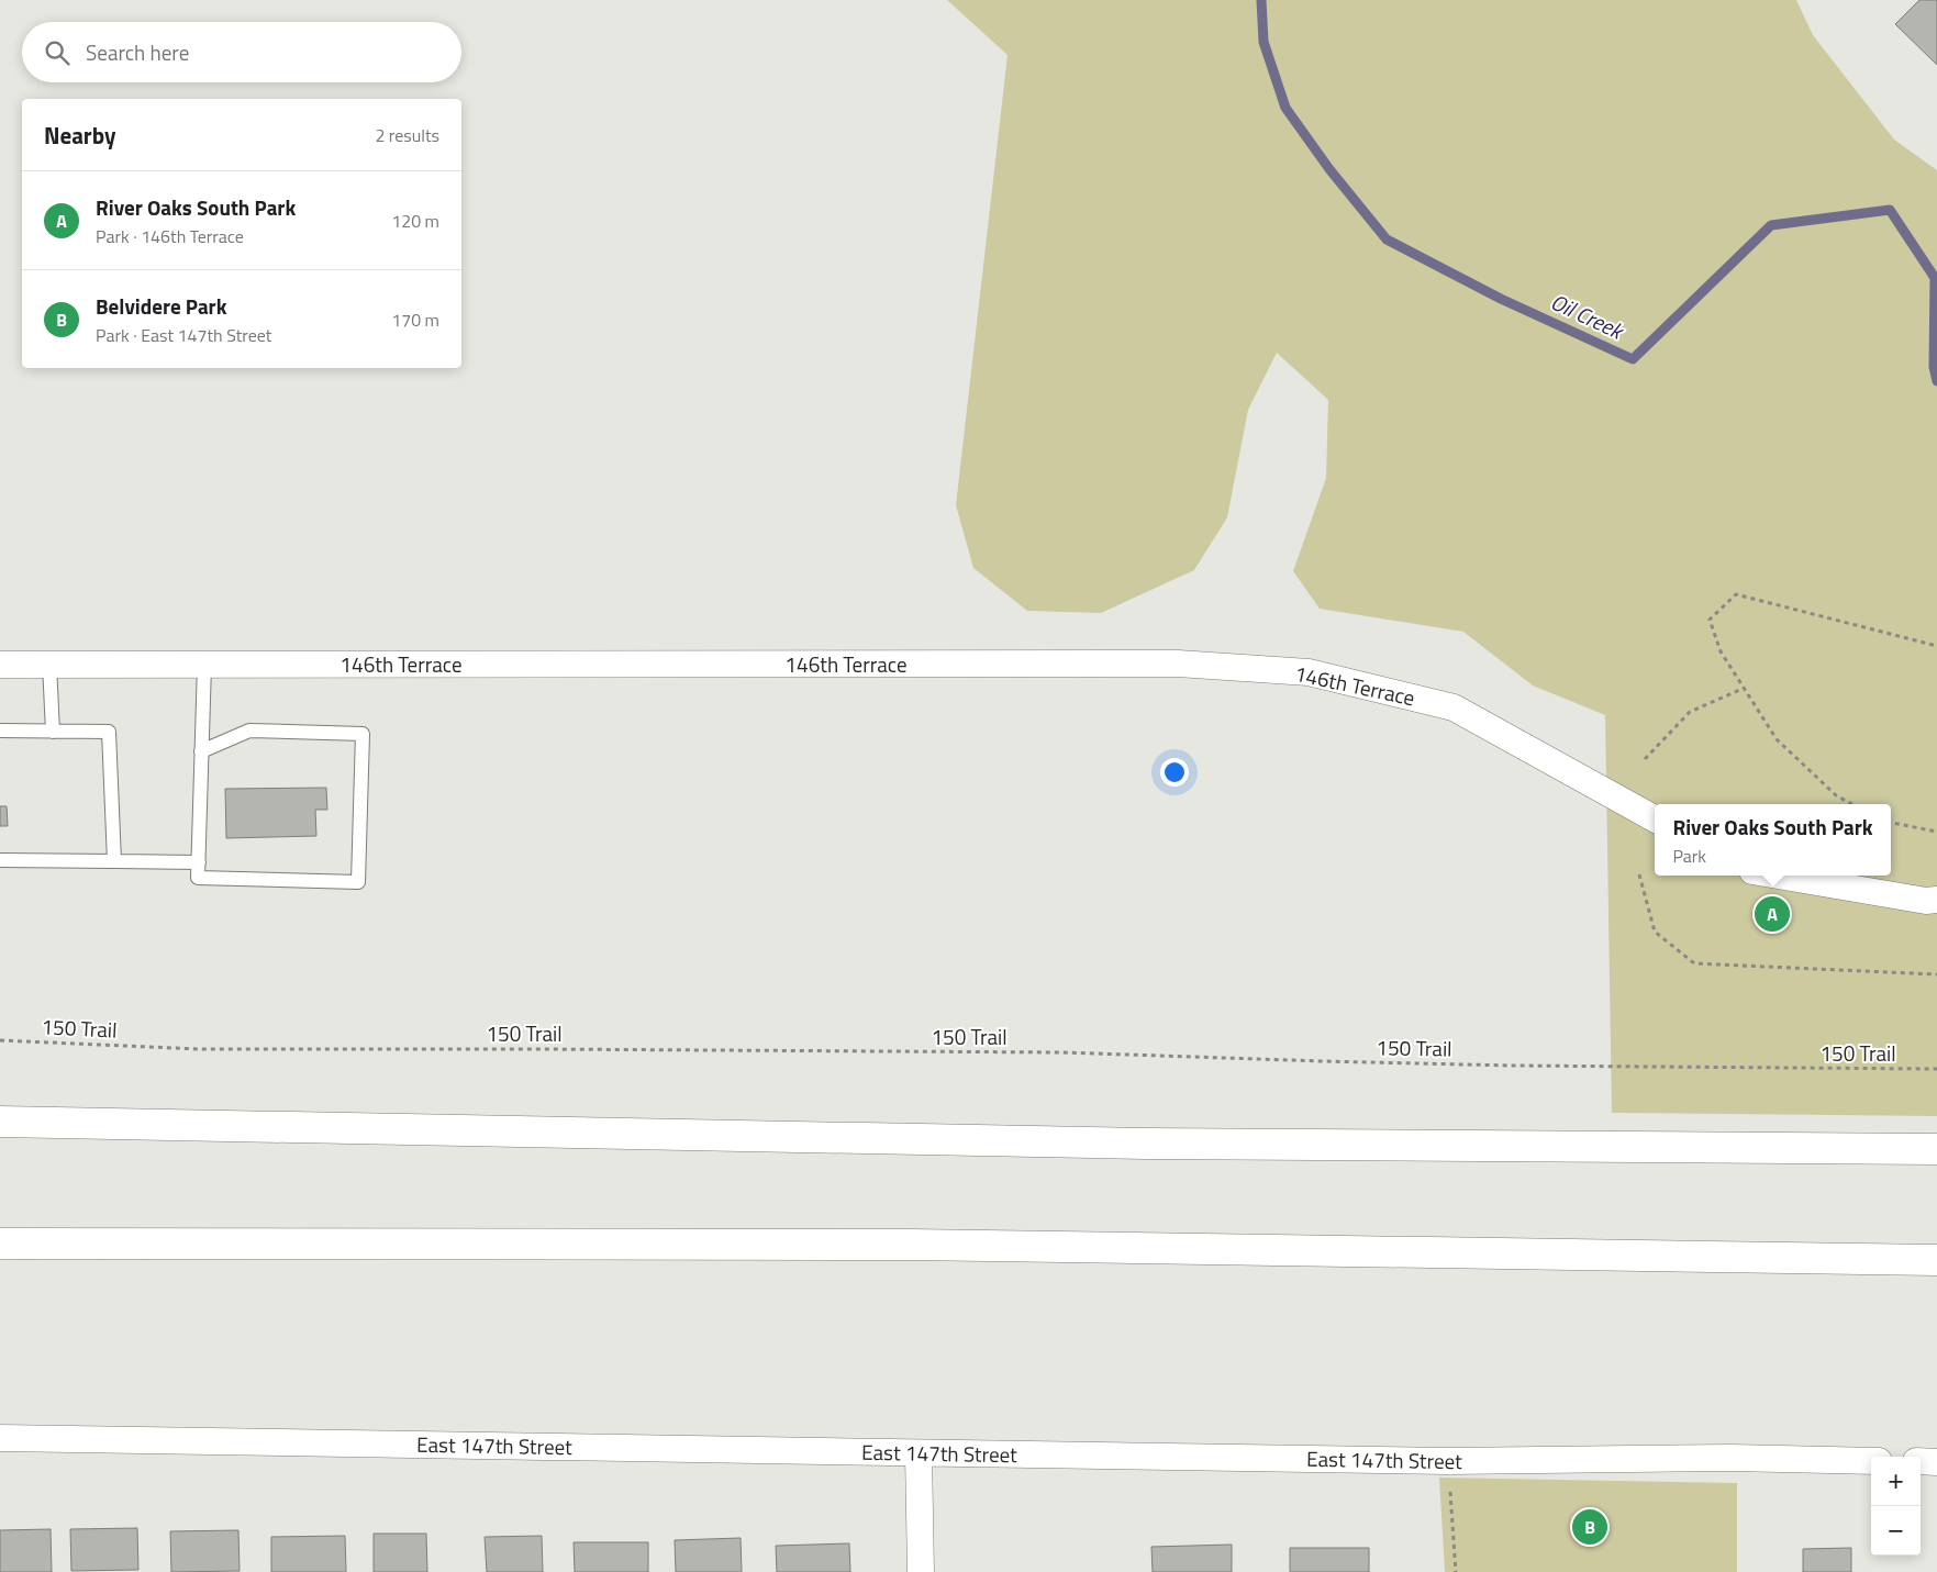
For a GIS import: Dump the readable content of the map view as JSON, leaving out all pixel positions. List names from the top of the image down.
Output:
{
  "streets": {
    "street": ["146th Terrace", "East 147th Street"],
    "path": ["150 Trail"]
  },
  "water": ["Oil Creek"],
  "page": {
    "search": "Search here",
    "heading": ["Nearby", "2 results"],
    "list": [
      {
        "mark": "A",
        "name": "River Oaks South Park",
        "note": "Park · 146th Terrace",
        "value": "120 m"
      },
      {
        "mark": "B",
        "name": "Belvidere Park",
        "note": "Park · East 147th Street",
        "value": "170 m"
      }
    ],
    "popup": ["River Oaks South Park", "Park"],
    "pins": ["A", "B"],
    "map_buttons": ["+", "−"]
  }
}
